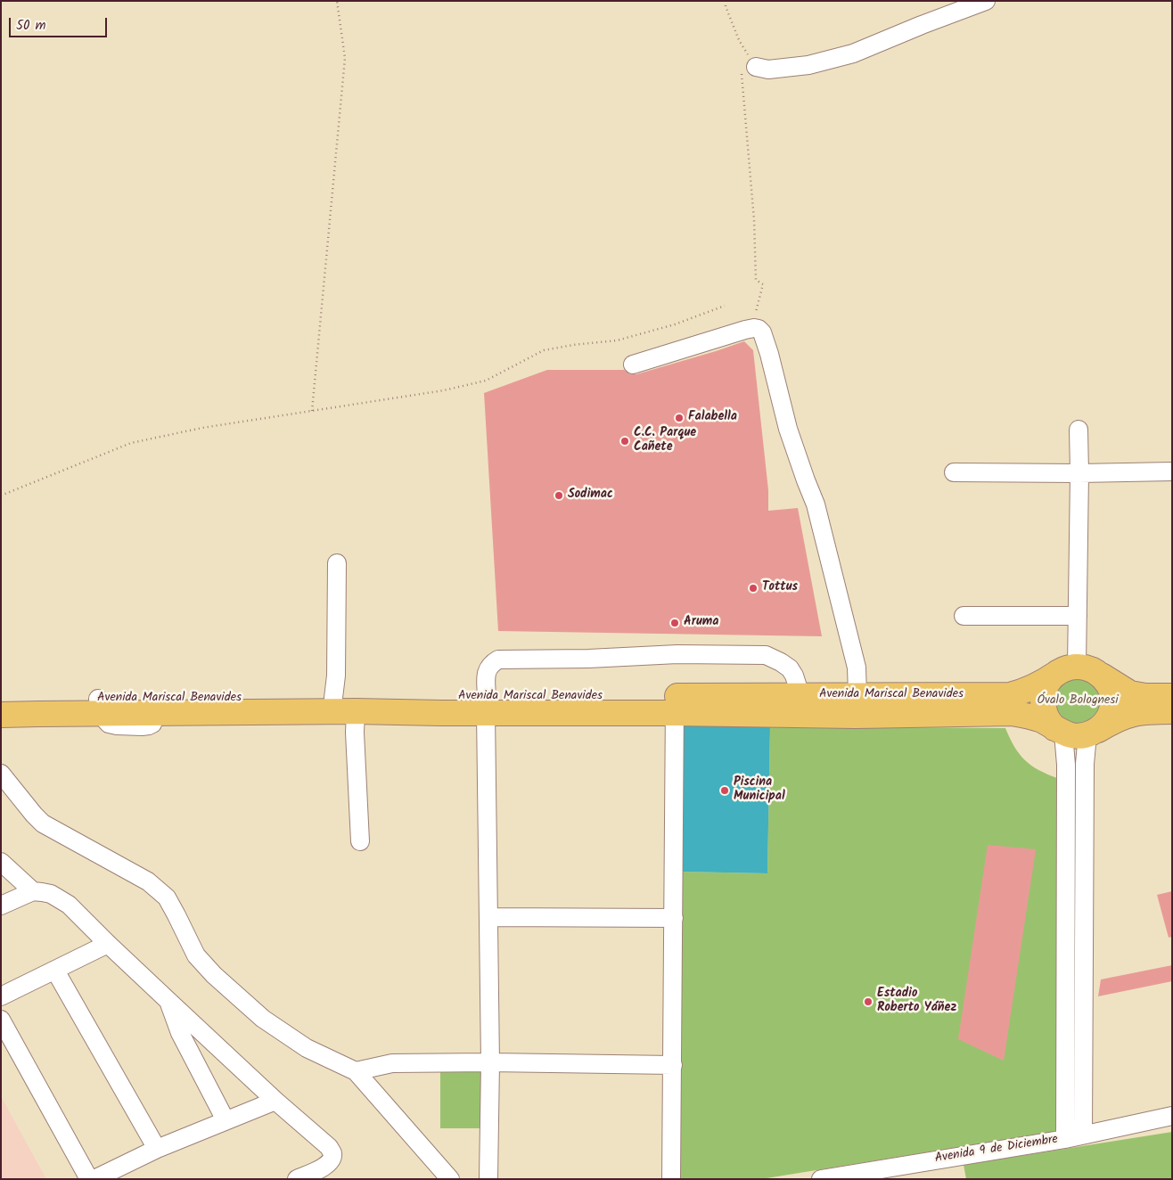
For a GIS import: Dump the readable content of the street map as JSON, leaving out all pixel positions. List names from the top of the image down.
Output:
{
  "streets": {
    "highway": ["Avenida Mariscal Benavides"],
    "street": ["Avenida 9 de Diciembre"]
  },
  "parks": ["Óvalo Bolognesi"],
  "places": [
    "Falabella",
    "C.C. Parque Cañete",
    "Sodimac",
    "Tottus",
    "Aruma",
    "Piscina Municipal",
    "Estadio Roberto Yáñez"
  ],
  "scale_bar": "50 m"
}
